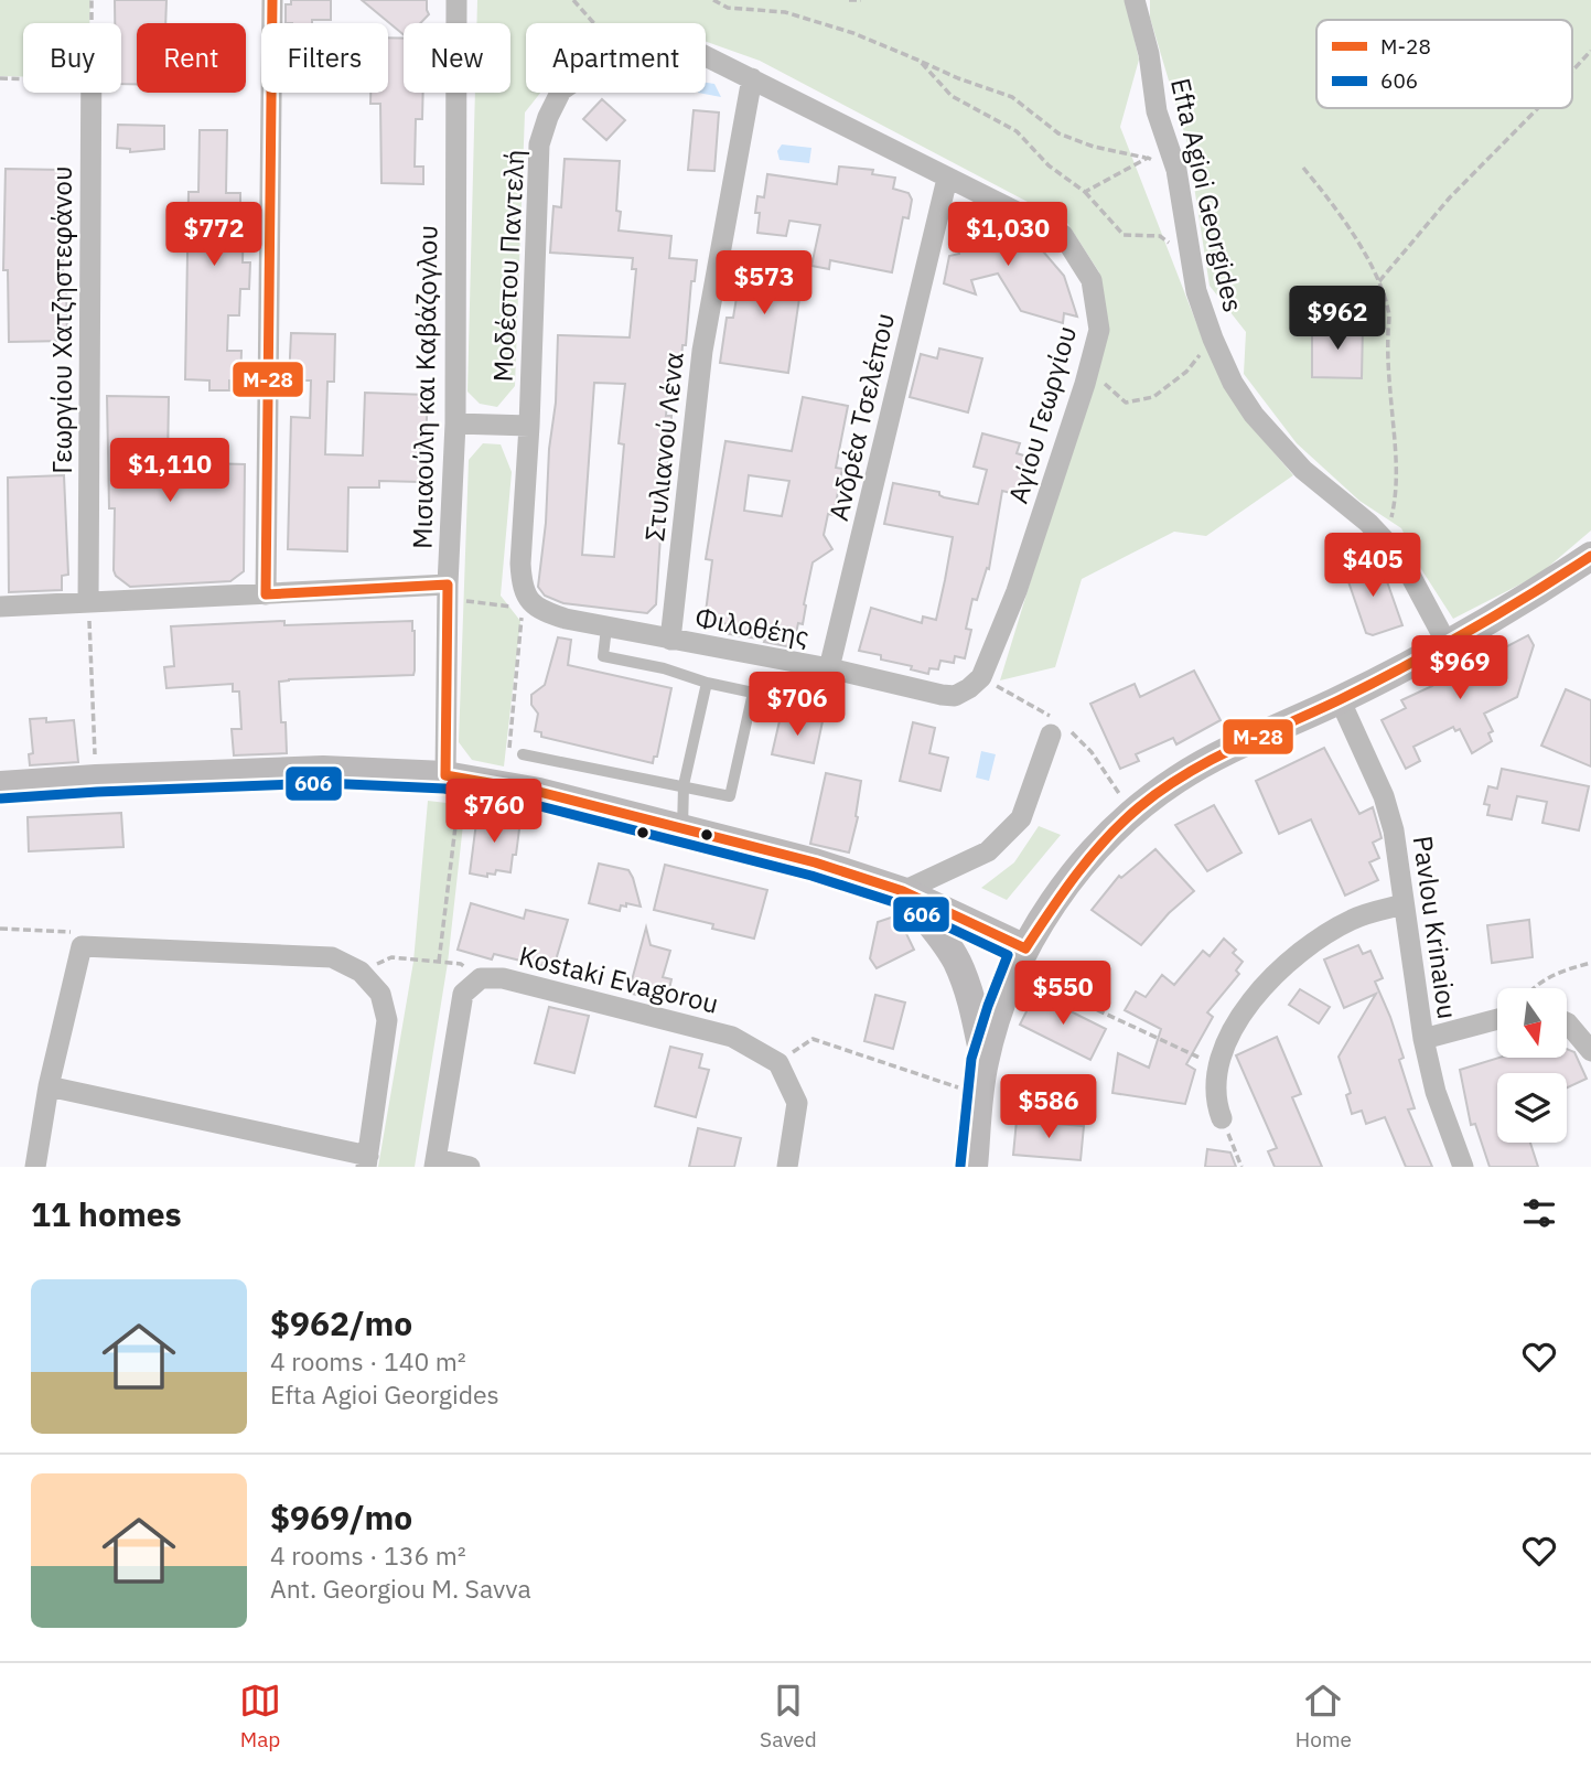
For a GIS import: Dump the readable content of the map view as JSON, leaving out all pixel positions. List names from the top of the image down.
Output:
{
  "streets": {
    "street": [
      "Efta Agioi Georgides",
      "Μοδέστου Παντελή",
      "Γεωργίου Χατζηστεφάνου",
      "Μισιαούλη και Καβάζογλου",
      "Αγίου Γεωργίου",
      "Ανδρέα Τσελέπου",
      "Στυλιανού Λένα",
      "Φιλοθέης",
      "Pavlou Krinaiou",
      "Kostaki Evagorou"
    ]
  },
  "crossings": [
    ["Μοδέστου Παντελή", "Αγίου Γεωργίου"],
    ["Μοδέστου Παντελή", "Στυλιανού Λένα"],
    ["Μοδέστου Παντελή", "Φιλοθέης"],
    ["Αγίου Γεωργίου", "Ανδρέα Τσελέπου"],
    ["Αγίου Γεωργίου", "Στυλιανού Λένα"],
    ["Αγίου Γεωργίου", "Φιλοθέης"],
    ["Ανδρέα Τσελέπου", "Φιλοθέης"],
    ["Στυλιανού Λένα", "Φιλοθέης"]
  ],
  "lines": ["transit line M-28", "transit line 606"],
  "legend": ["M-28", "606"],
  "north": "bottom",
  "page": {
    "chip": [
      "Buy",
      "Rent",
      "Filters",
      "New",
      "Apartment"
    ],
    "price": [
      "$772",
      "$1,030",
      "$573",
      "$962",
      "$1,110",
      "$405",
      "$969",
      "$706",
      "$760",
      "$550",
      "$586"
    ],
    "heading": "11 homes",
    "list": [
      {
        "name": "$962/mo",
        "note": "4 rooms · 140 m² · Efta Agioi Georgides"
      },
      {
        "name": "$969/mo",
        "note": "4 rooms · 136 m² · Ant. Georgiou M. Savva"
      }
    ],
    "tabs": ["Map", "Saved", "Home"]
  }
}
